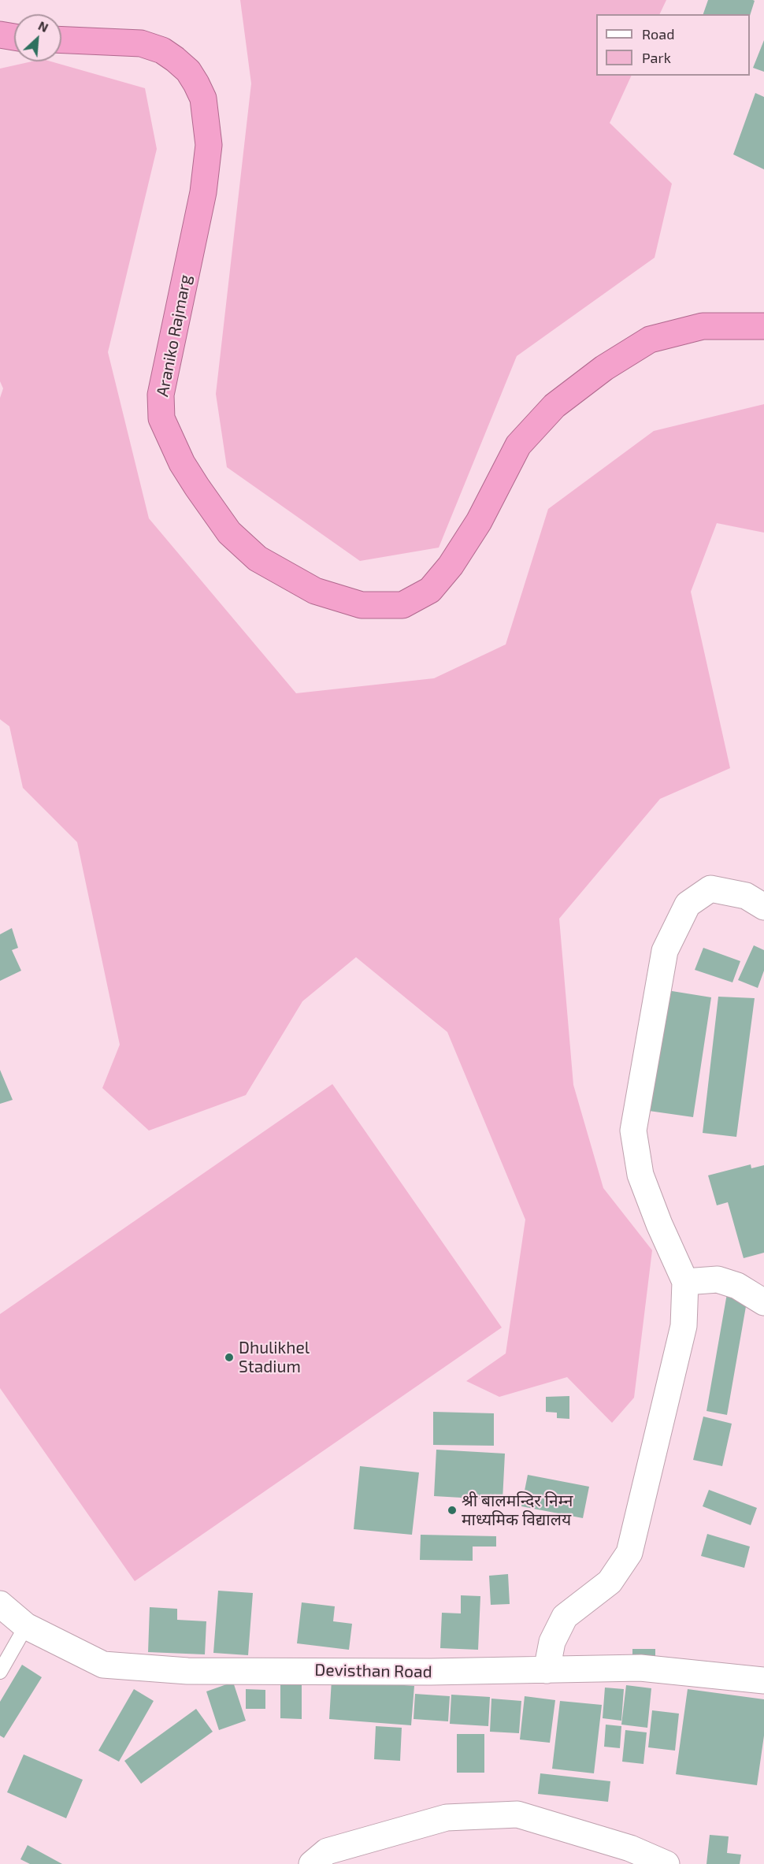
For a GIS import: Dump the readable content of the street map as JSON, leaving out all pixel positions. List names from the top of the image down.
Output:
{
  "streets": {
    "highway": ["Araniko Rajmarg"],
    "street": ["Devisthan Road"]
  },
  "places": ["Dhulikhel Stadium", "श्री बालमन्दिर निम्न माध्यमिक विद्यालय"],
  "legend": ["Road", "Park"],
  "north": "top right"
}
